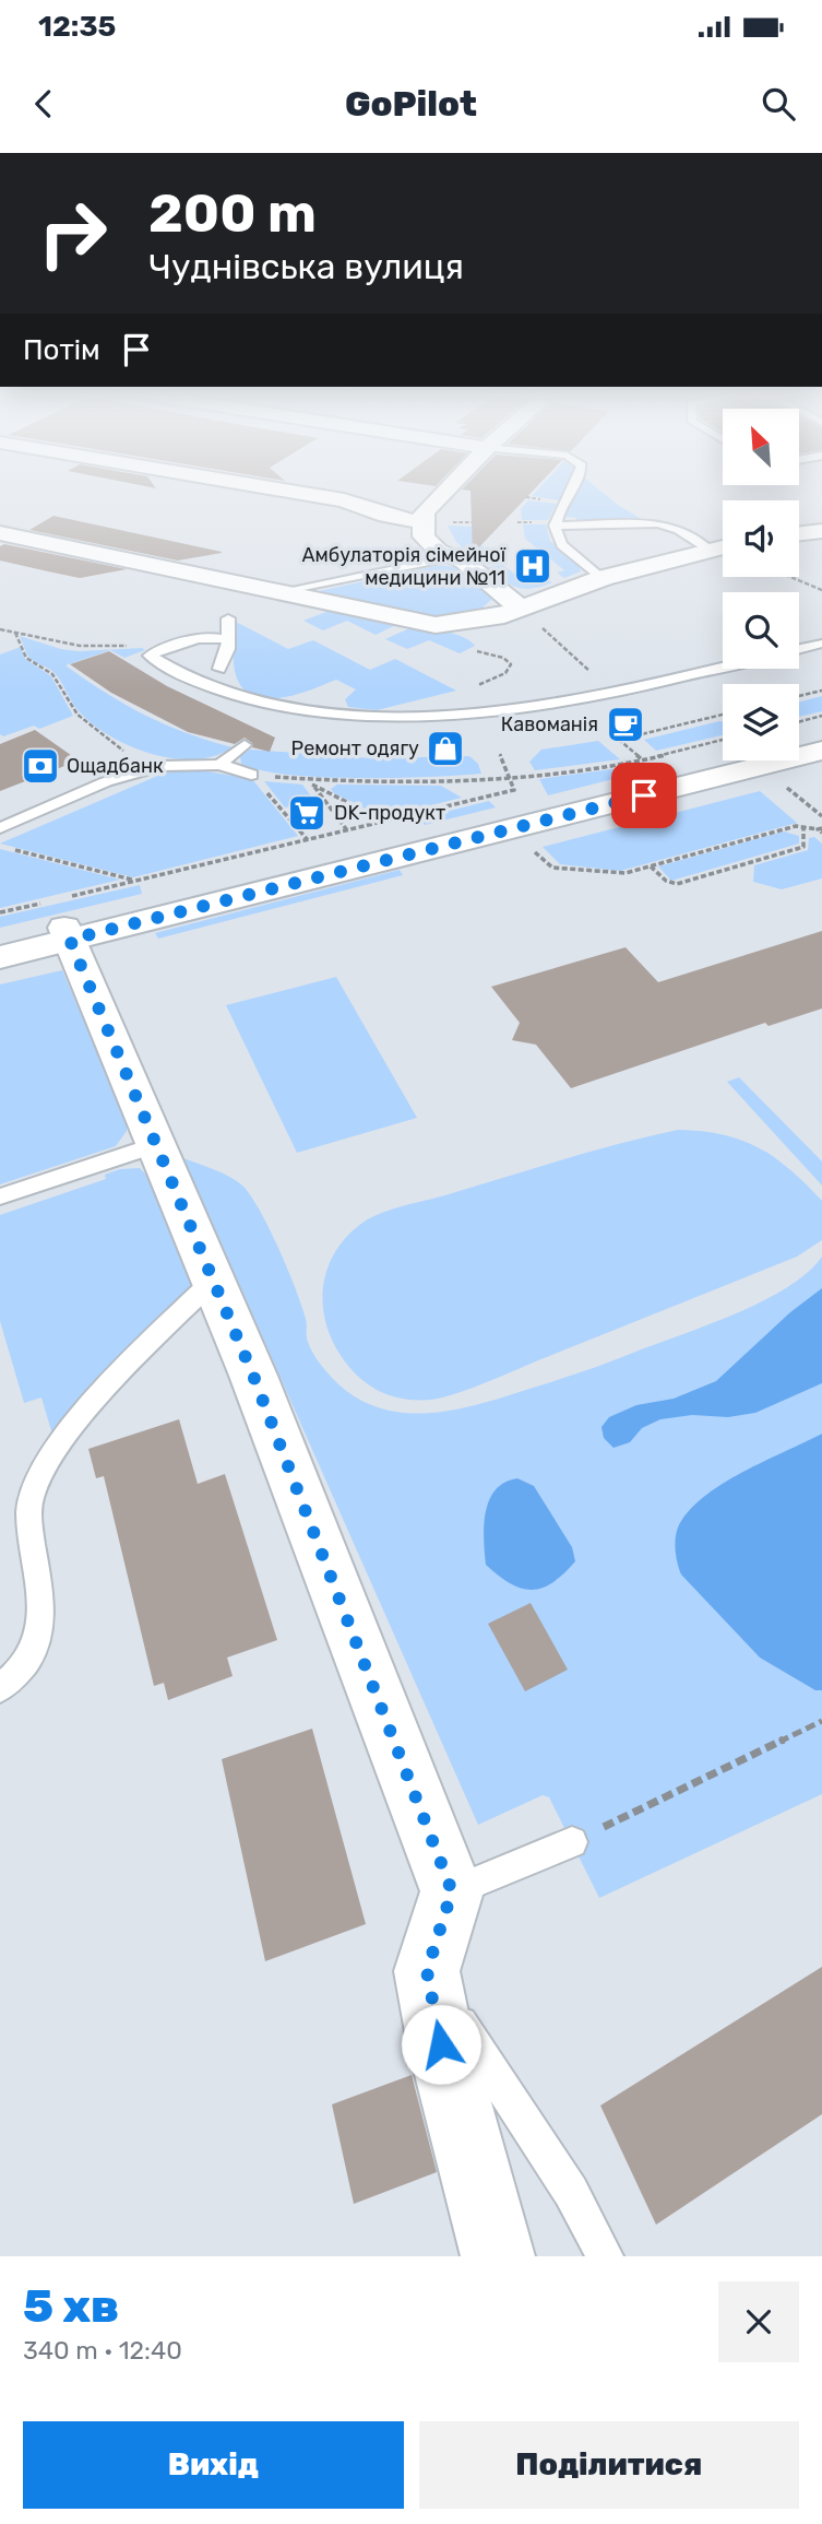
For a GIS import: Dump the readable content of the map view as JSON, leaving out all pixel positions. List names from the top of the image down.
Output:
{
  "places": {
    "hospital": ["Амбулаторія сімейної медицини №11"],
    "cafe": ["Кавоманія"],
    "shop": ["Ремонт одягу"],
    "bank": ["Ощадбанк"],
    "supermarket": ["DK-продукт"]
  },
  "north": "top left",
  "page": {
    "status": "12:35",
    "header": "GoPilot",
    "turn": ["200 m", "Чуднівська вулиця"],
    "then": "Потім",
    "heading": ["5 хв", "340 m · 12:40"],
    "buttons": ["Вихід", "Поділитися"]
  }
}
